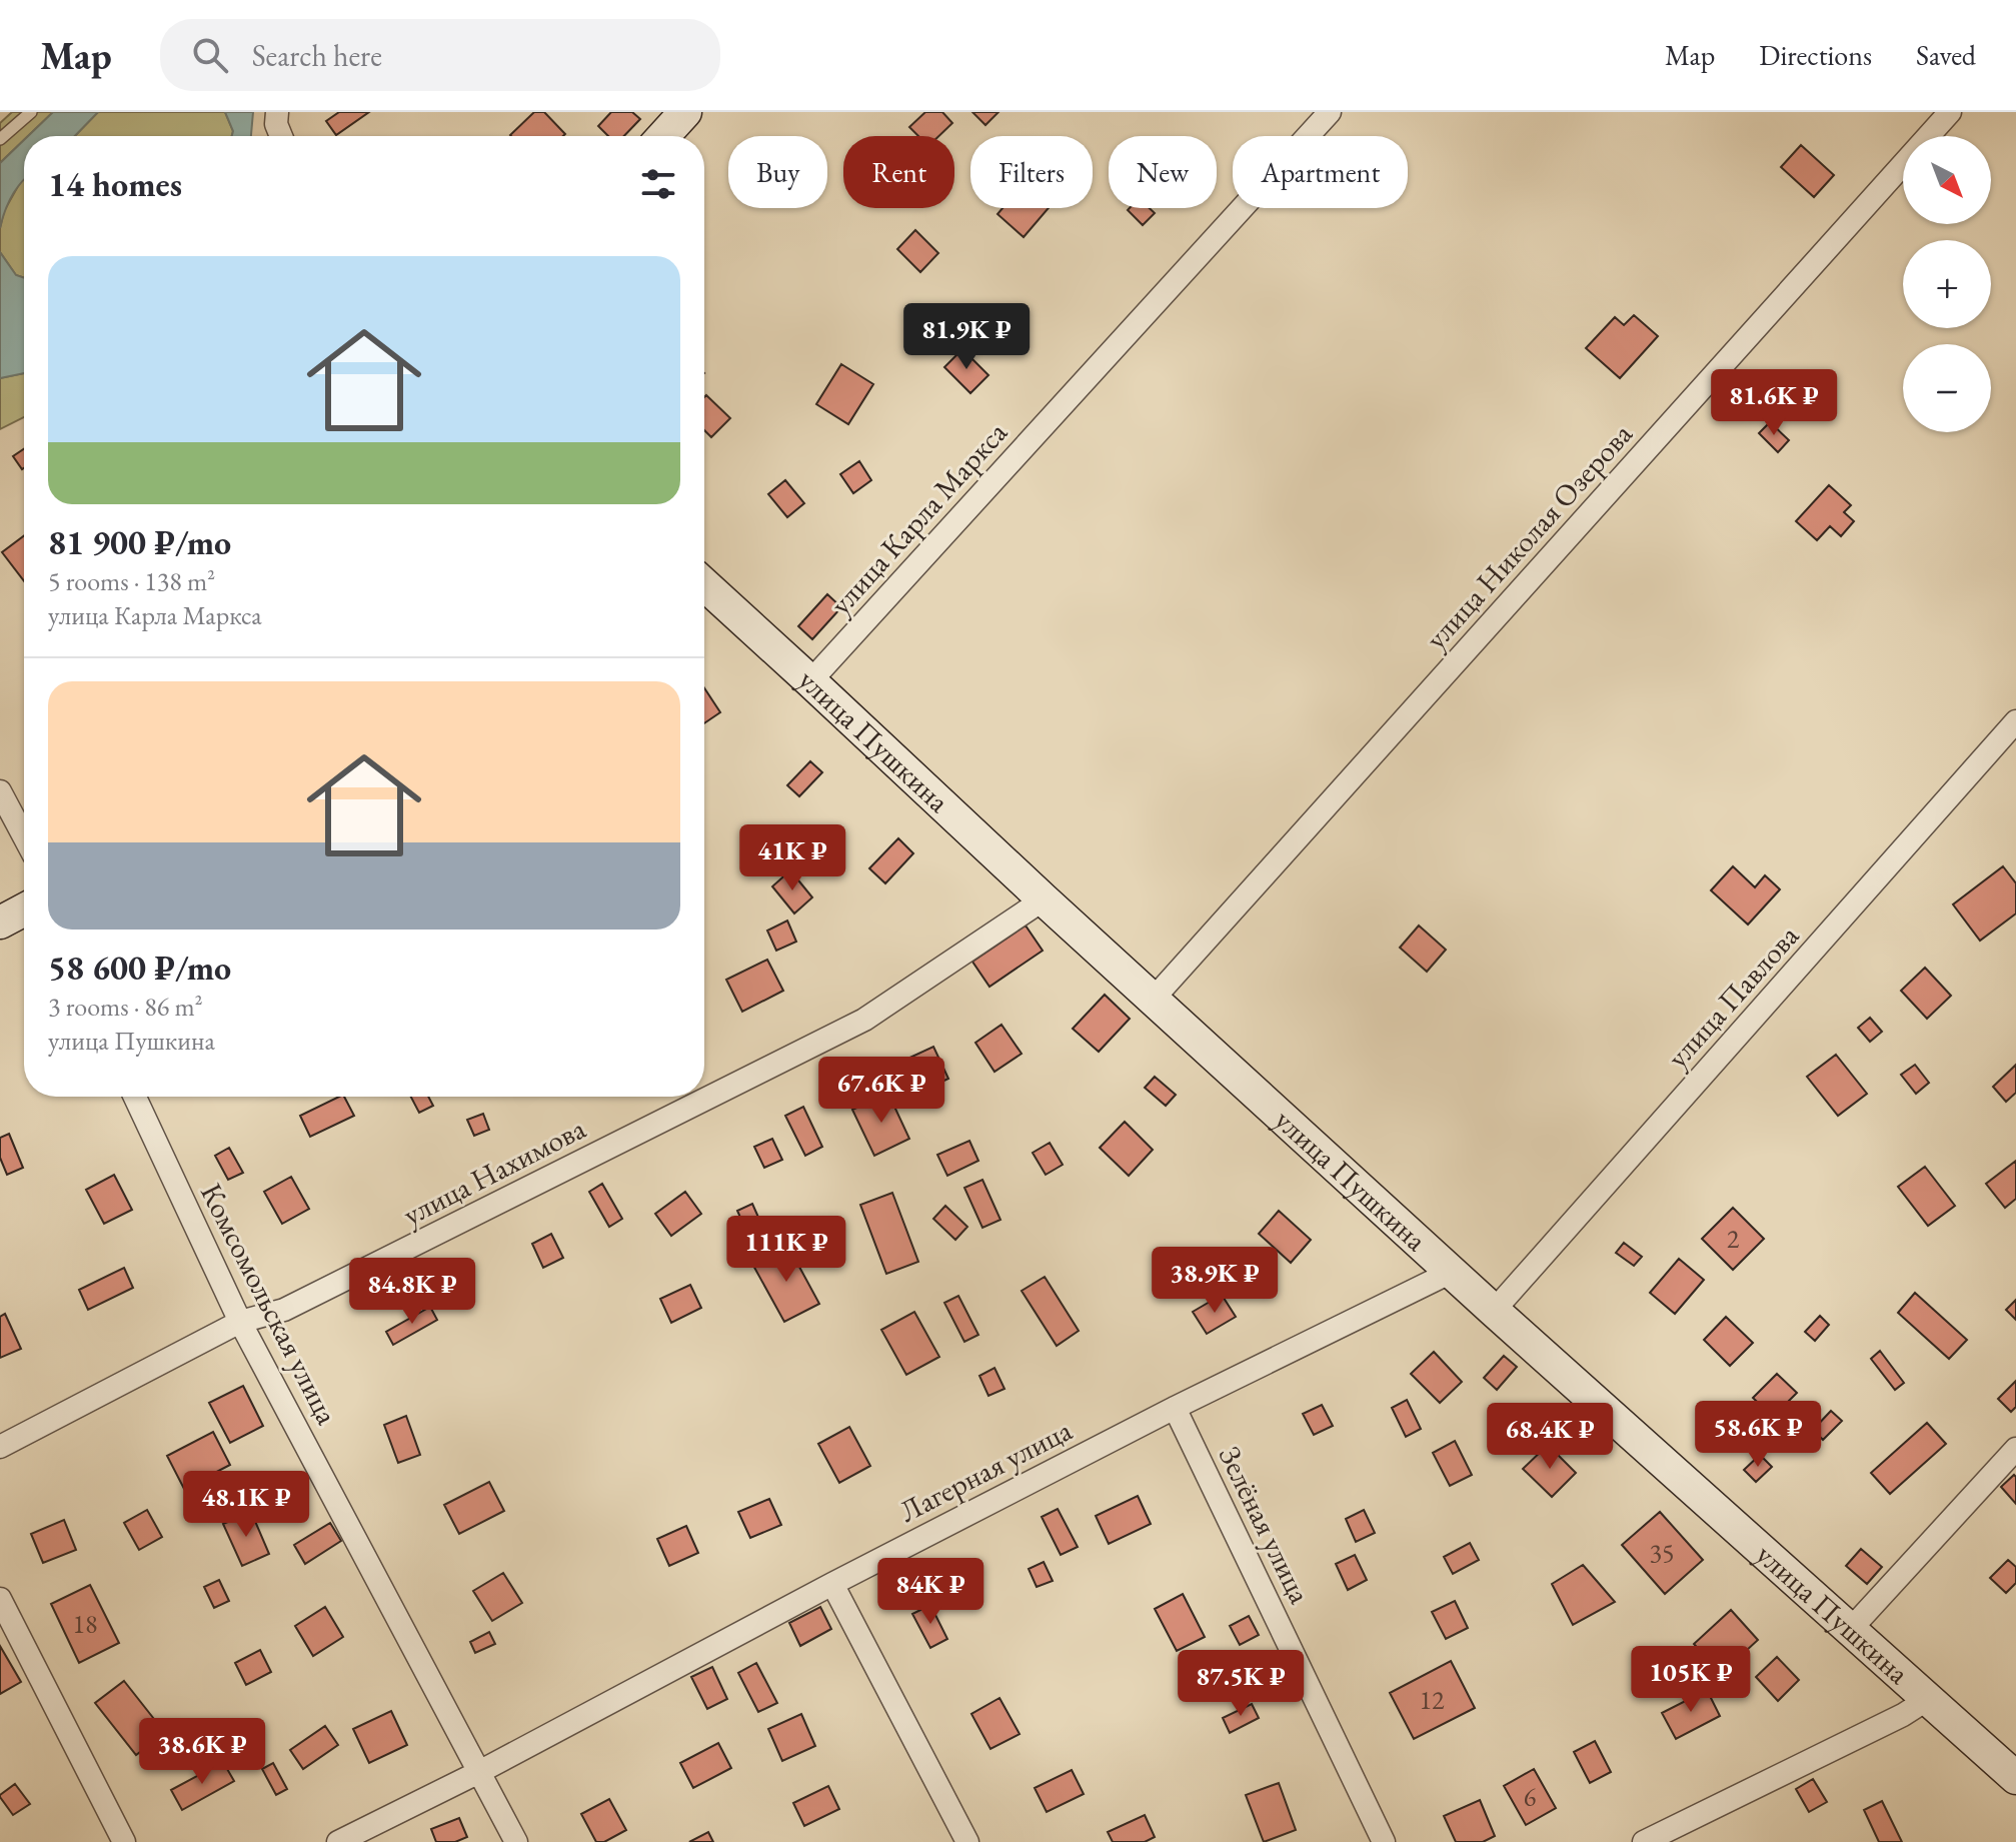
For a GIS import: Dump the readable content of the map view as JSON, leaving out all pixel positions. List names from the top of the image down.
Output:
{
  "streets": {
    "main road": ["улица Пушкина"],
    "street": [
      "улица Карла Маркса",
      "улица Николая Озерова",
      "улица Павлова",
      "улица Нахимова",
      "Комсомольская улица",
      "Лагерная улица",
      "Зелёная улица"
    ]
  },
  "crossings": [
    ["улица Карла Маркса", "улица Пушкина"],
    ["улица Николая Озерова", "улица Пушкина"],
    ["улица Пушкина", "улица Павлова"],
    ["улица Пушкина", "улица Нахимова"],
    ["улица Пушкина", "Лагерная улица"],
    ["улица Нахимова", "Комсомольская улица"],
    ["Комсомольская улица", "Лагерная улица"],
    ["Лагерная улица", "Зелёная улица"]
  ],
  "house_numbers": [
    "2",
    "35",
    "18",
    "12",
    "6"
  ],
  "north": "bottom right",
  "page": {
    "header": "Map",
    "search": "Search here",
    "nav": ["Map", "Directions", "Saved"],
    "map_buttons": ["+", "−"],
    "chip": [
      "Buy",
      "Rent",
      "Filters",
      "New",
      "Apartment"
    ],
    "heading": "14 homes",
    "list": [
      {
        "name": "81 900 ₽/mo",
        "note": "5 rooms · 138 m² · улица Карла Маркса"
      },
      {
        "name": "58 600 ₽/mo",
        "note": "3 rooms · 86 m² · улица Пушкина"
      }
    ],
    "price": [
      "81.9K ₽",
      "81.6K ₽",
      "41K ₽",
      "67.6K ₽",
      "111K ₽",
      "38.9K ₽",
      "84.8K ₽",
      "58.6K ₽",
      "68.4K ₽",
      "48.1K ₽",
      "84K ₽",
      "105K ₽",
      "87.5K ₽",
      "38.6K ₽"
    ]
  }
}
